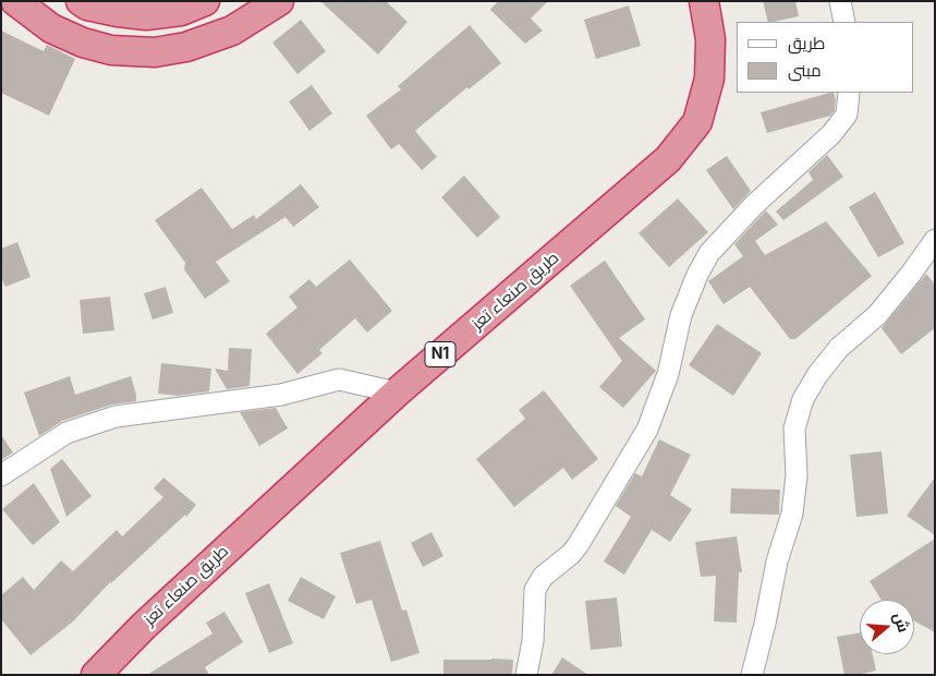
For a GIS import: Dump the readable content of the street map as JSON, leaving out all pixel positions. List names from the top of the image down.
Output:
{
  "streets": {
    "highway": ["طريق صنعاء تعز", "N1"]
  },
  "legend": ["طريق", "مبنى"],
  "north": "right"
}
